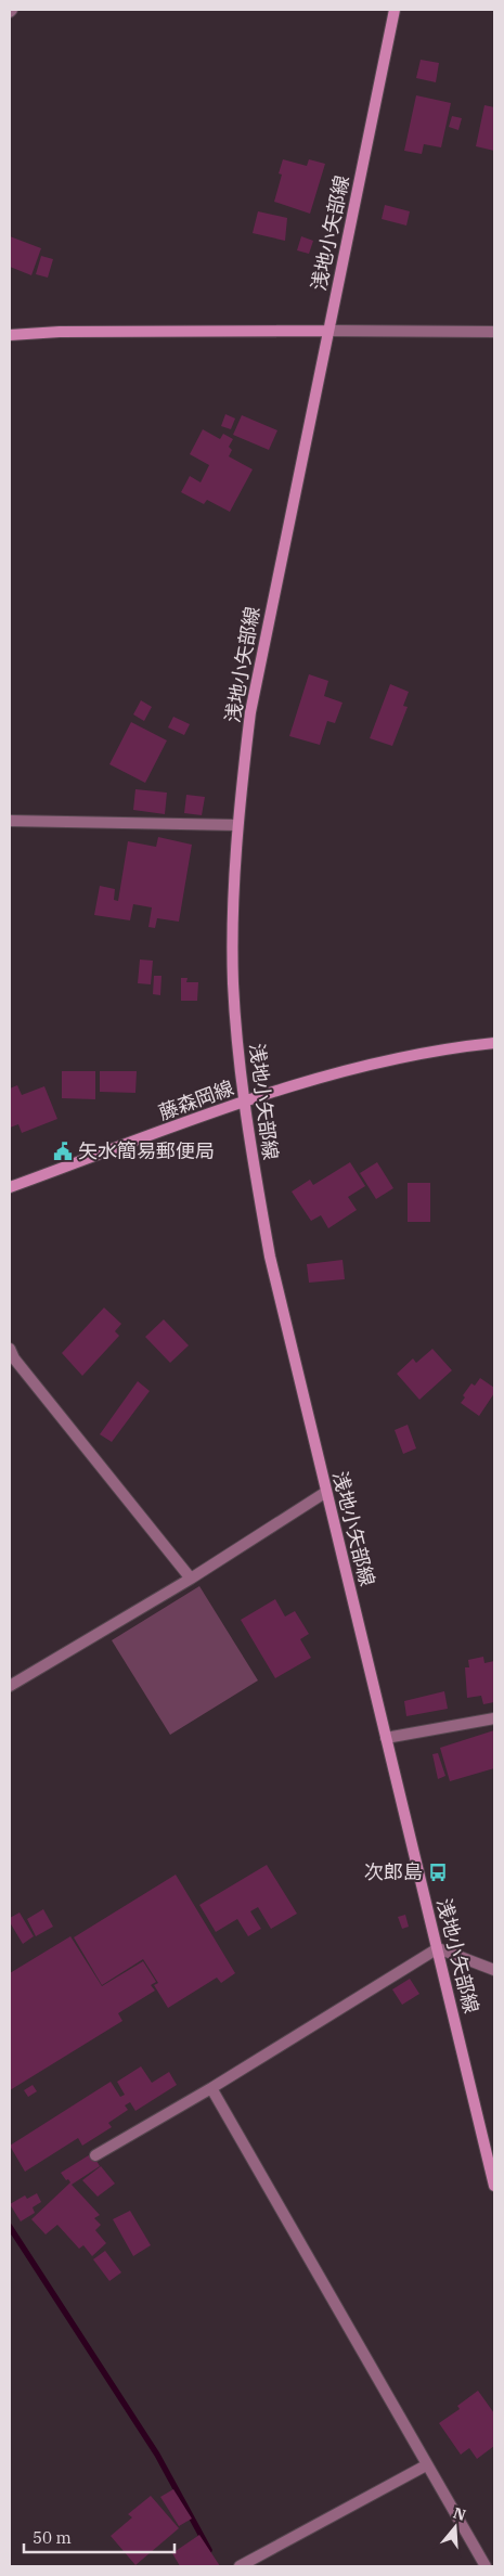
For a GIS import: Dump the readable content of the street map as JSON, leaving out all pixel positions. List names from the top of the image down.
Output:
{
  "streets": {
    "main road": ["浅地小矢部線", "藤森岡線"]
  },
  "crossings": [
    ["浅地小矢部線", "藤森岡線"]
  ],
  "places": {
    "public building": ["矢水簡易郵便局"],
    "bus stop": ["次郎島"]
  },
  "scale_bar": "50 m",
  "north": "top"
}
